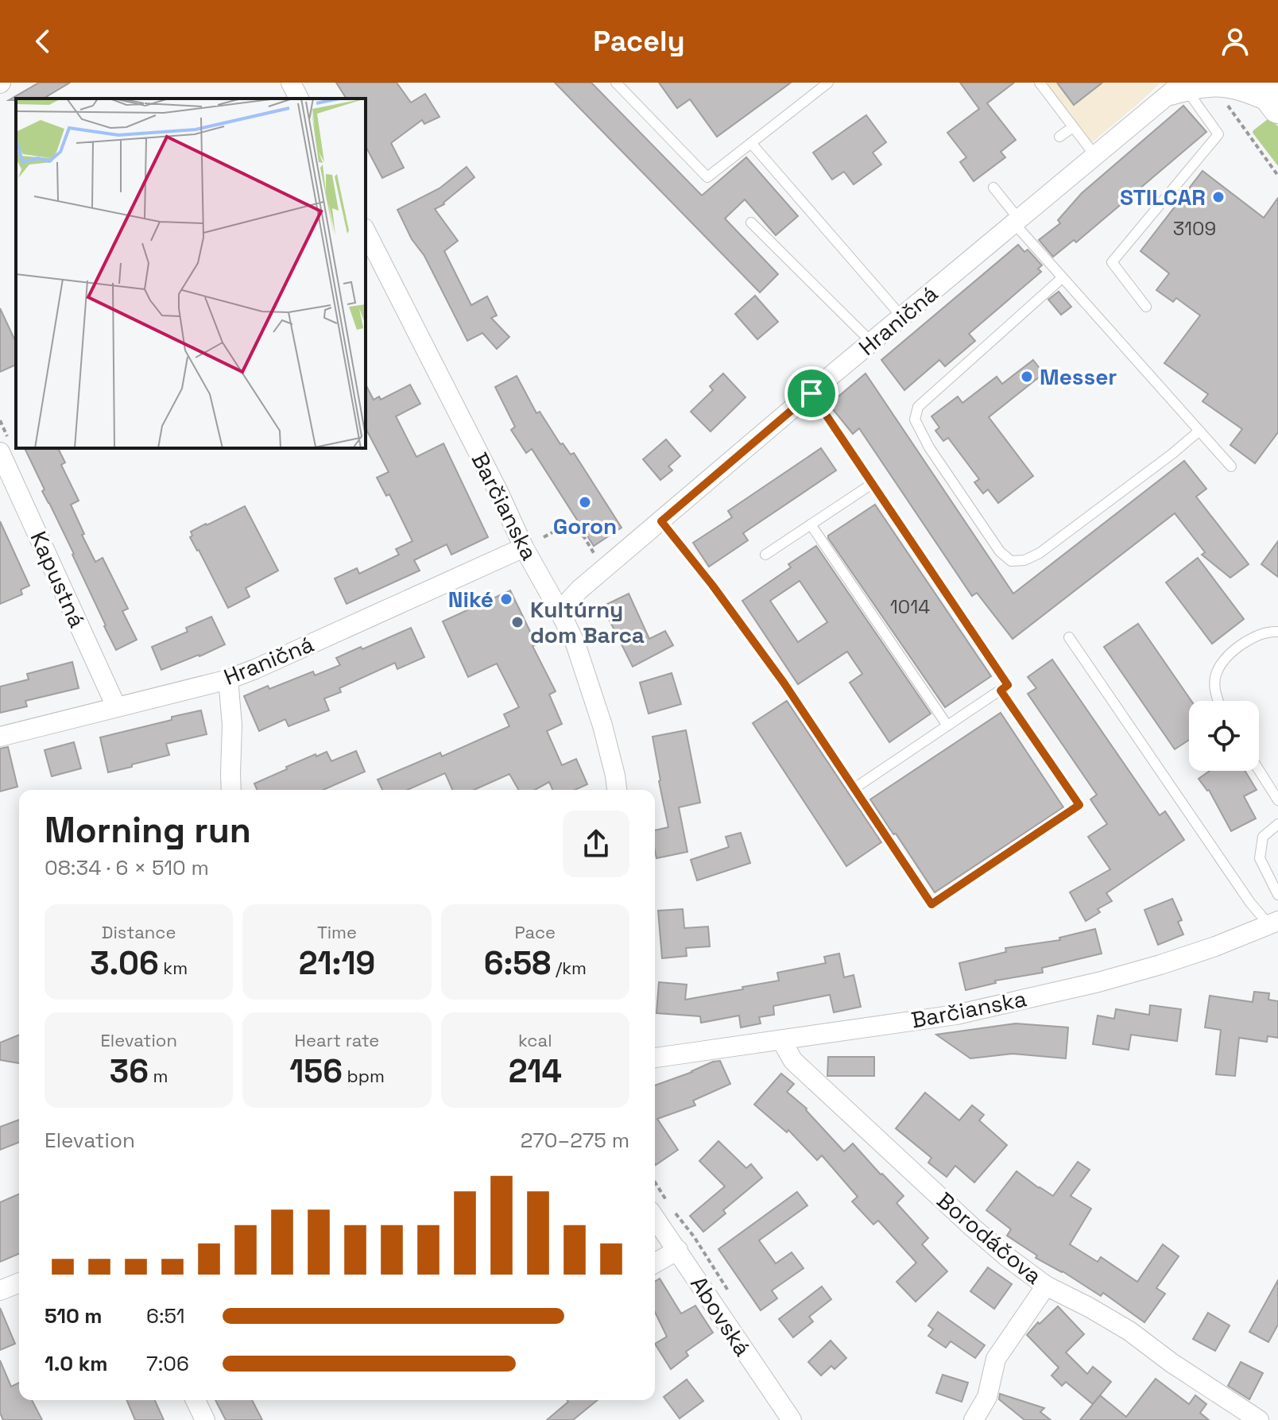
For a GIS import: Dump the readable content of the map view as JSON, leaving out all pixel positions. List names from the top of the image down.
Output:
{
  "streets": {
    "street": [
      "Hraničná",
      "Barčianska",
      "Kapustná",
      "Borodáčova",
      "Abovská"
    ]
  },
  "crossings": [
    ["Hraničná", "Barčianska"],
    ["Hraničná", "Kapustná"],
    ["Barčianska", "Borodáčova"]
  ],
  "places": [
    "STILCAR",
    "Messer",
    "Goron",
    "Niké",
    "Kultúrny dom Barca"
  ],
  "house_numbers": ["3109", "1014"],
  "page": {
    "header": "Pacely",
    "heading": ["Morning run", "08:34 · 6 × 510 m"],
    "stats": [
      ["Distance", "3.06 km"],
      ["Time", "21:19"],
      ["Pace", "6:58 /km"],
      ["Elevation", "36 m"],
      ["Heart rate", "156 bpm"],
      ["kcal", "214"]
    ],
    "chart": ["Elevation", "270–275 m"],
    "list": [
      {
        "name": "510 m",
        "note": "6:51"
      },
      {
        "name": "1.0 km",
        "note": "7:06"
      }
    ]
  }
}
